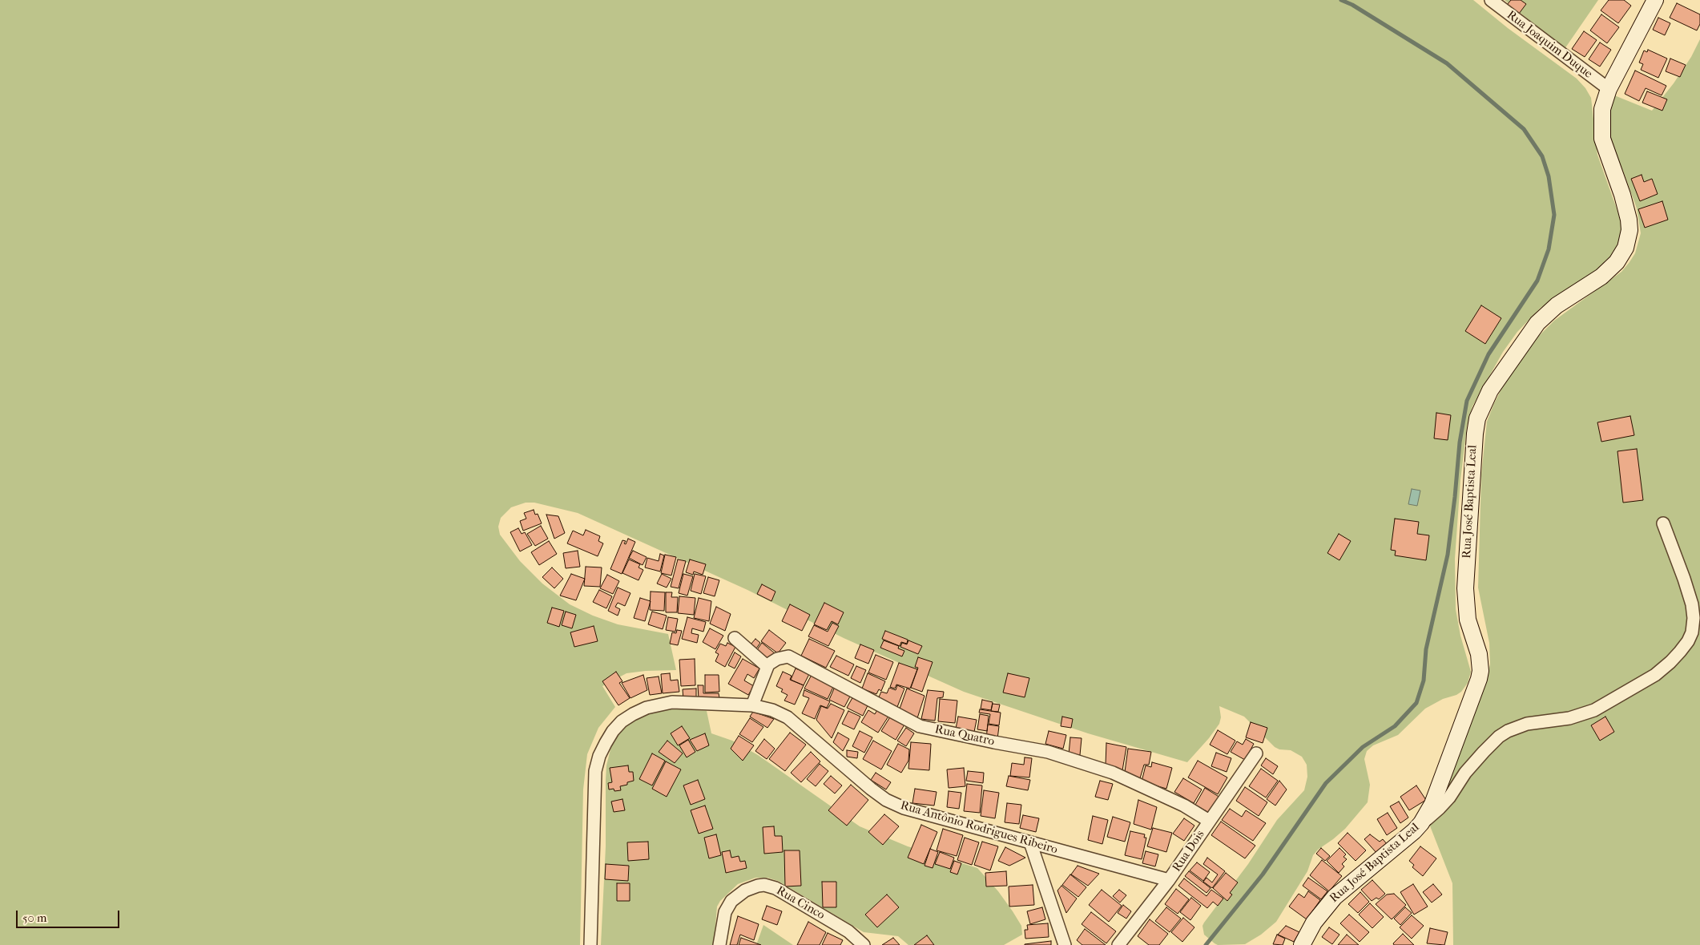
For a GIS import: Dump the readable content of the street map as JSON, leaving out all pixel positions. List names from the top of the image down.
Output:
{
  "streets": {
    "street": [
      "Rua Joaquim Duque",
      "Rua José Baptista Leal",
      "Rua Quatro",
      "Rua Antônio Rodrigues Ribeiro",
      "Rua Dois",
      "Rua Cinco"
    ]
  },
  "crossings": [
    ["Rua Joaquim Duque", "Rua José Baptista Leal"],
    ["Rua Quatro", "Rua Dois"],
    ["Rua Antônio Rodrigues Ribeiro", "Rua Dois"]
  ],
  "scale_bar": "50 m"
}
